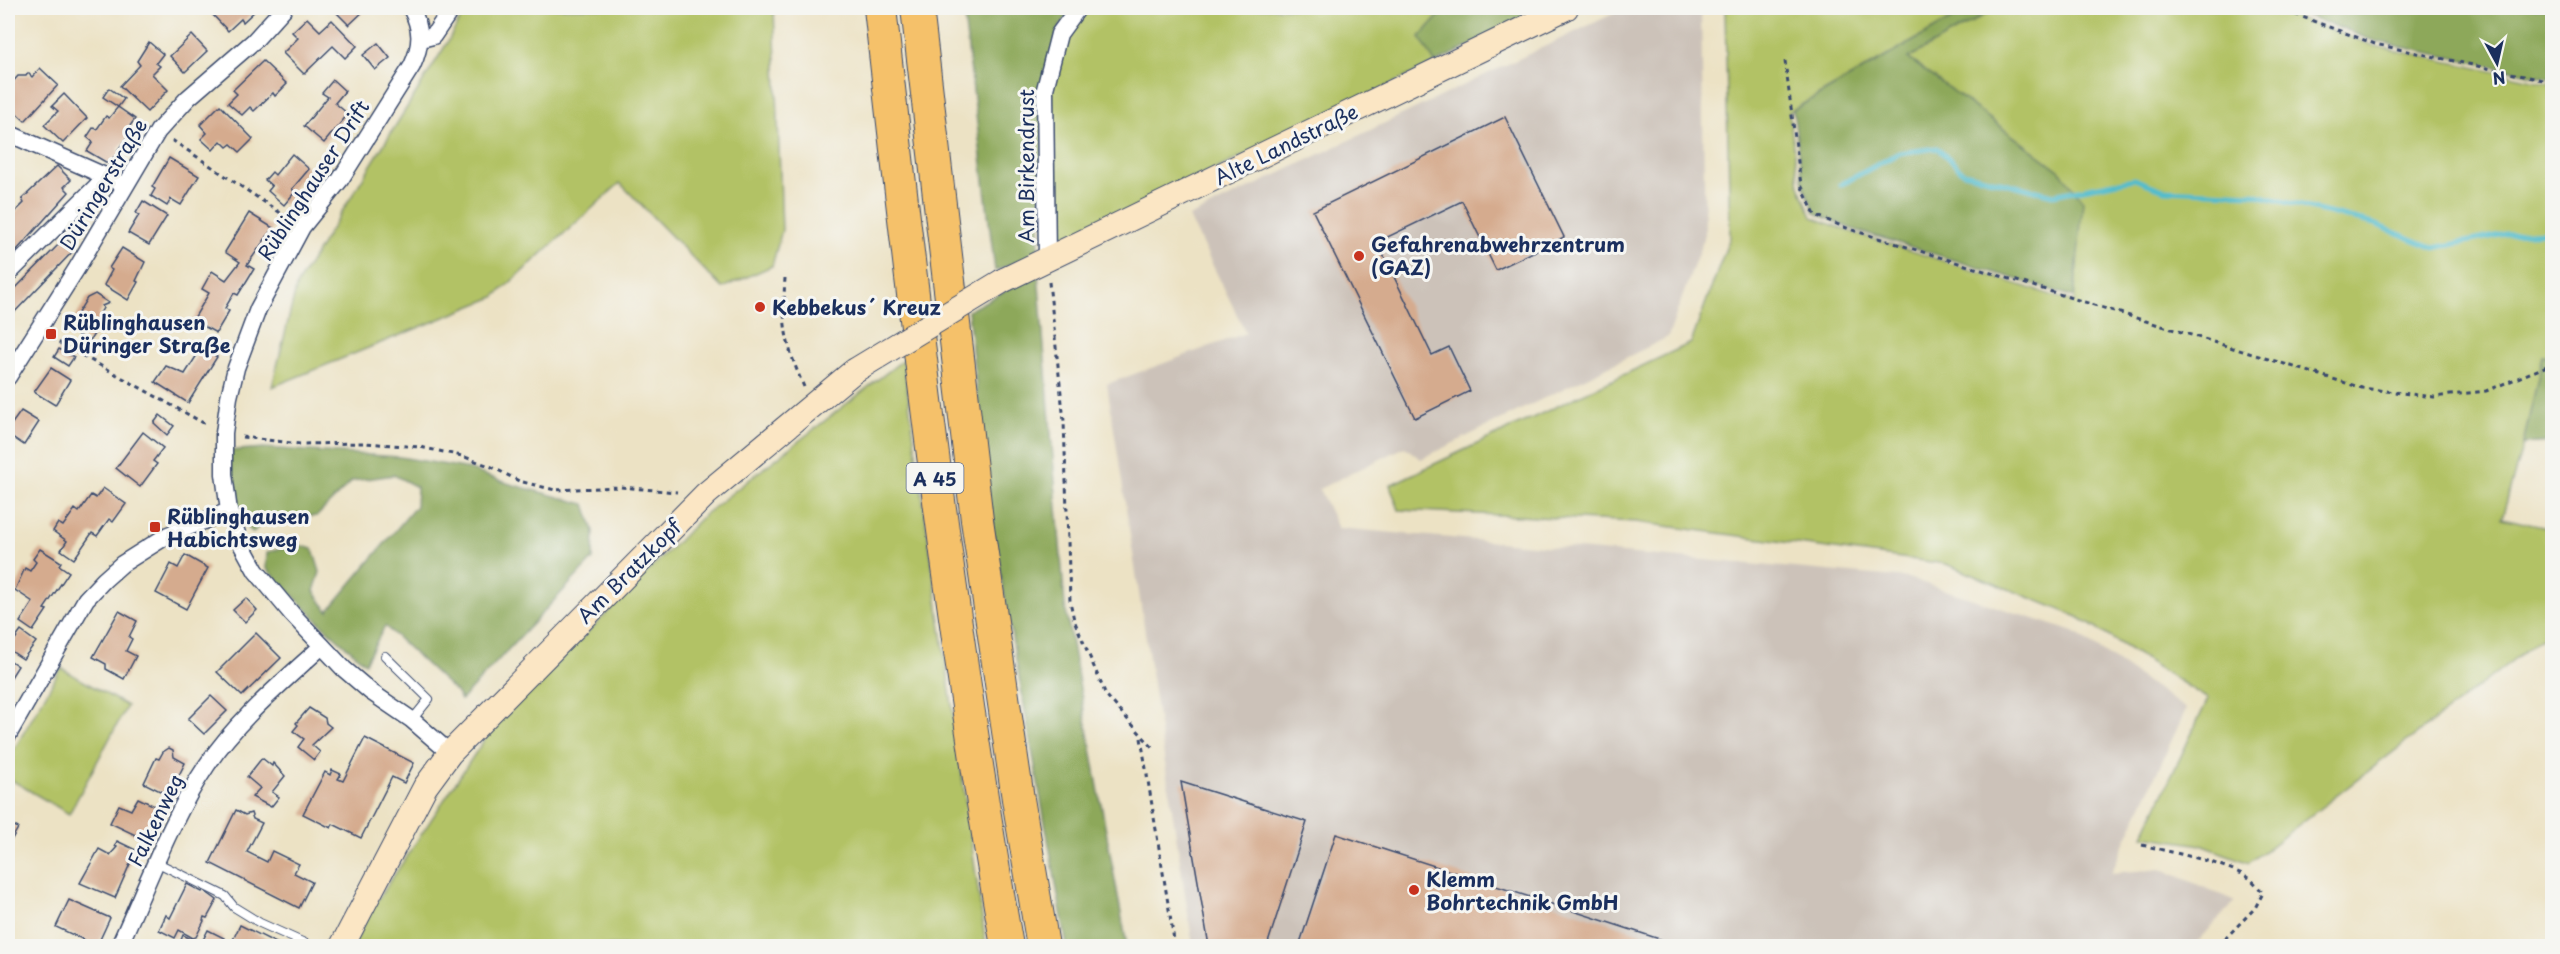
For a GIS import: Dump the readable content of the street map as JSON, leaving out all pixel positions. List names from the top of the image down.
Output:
{
  "streets": {
    "highway": ["A 45"],
    "street": [
      "Alte Landstraße",
      "Am Birkendrust",
      "Rüblinghauser Drift",
      "Düringerstraße",
      "Am Bratzkopf",
      "Falkenweg"
    ]
  },
  "crossings": [
    ["Alte Landstraße", "Am Birkendrust"],
    ["Alte Landstraße", "Am Bratzkopf"],
    ["Rüblinghauser Drift", "Am Bratzkopf"],
    ["Rüblinghauser Drift", "Falkenweg"]
  ],
  "places": {
    "other": ["Gefahrenabwehrzentrum (GAZ)", "Kebbekus´ Kreuz", "Klemm Bohrtechnik GmbH"],
    "transit": ["Rüblinghausen Düringer Straße", "Rüblinghausen Habichtsweg"]
  },
  "north": "bottom"
}
